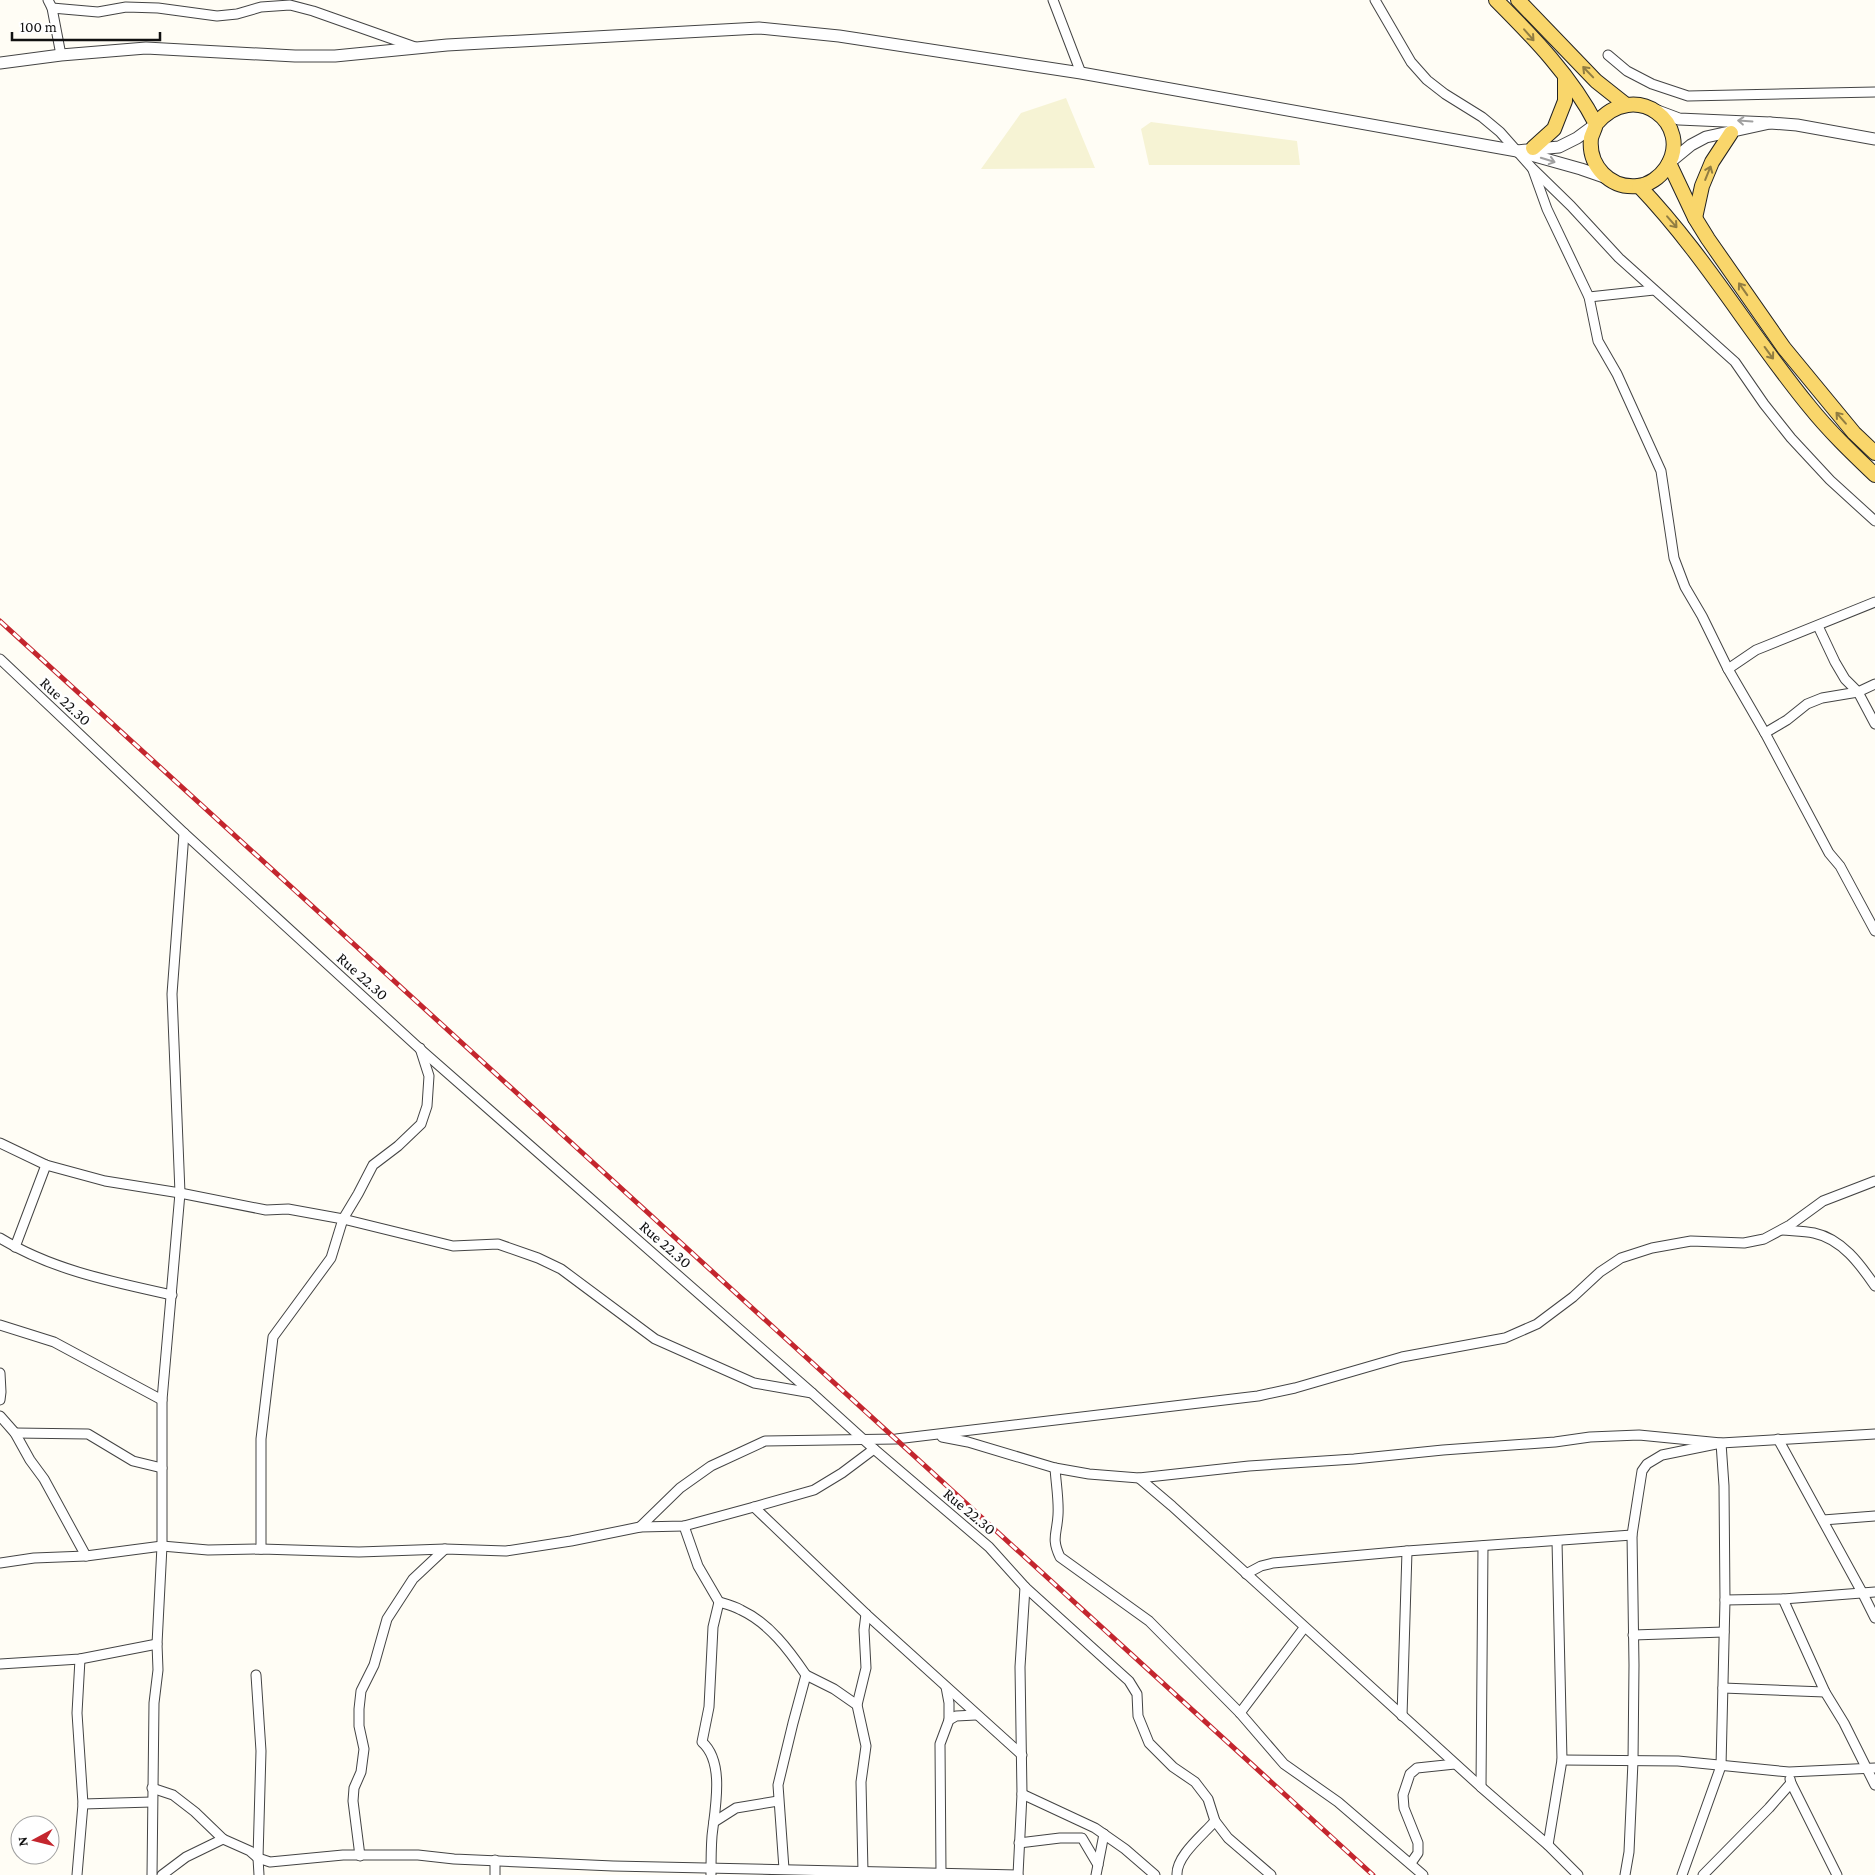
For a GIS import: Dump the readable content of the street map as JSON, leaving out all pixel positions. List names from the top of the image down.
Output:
{
  "streets": {
    "street": ["Rue 22.30"]
  },
  "scale_bar": "100 m",
  "north": "left"
}
